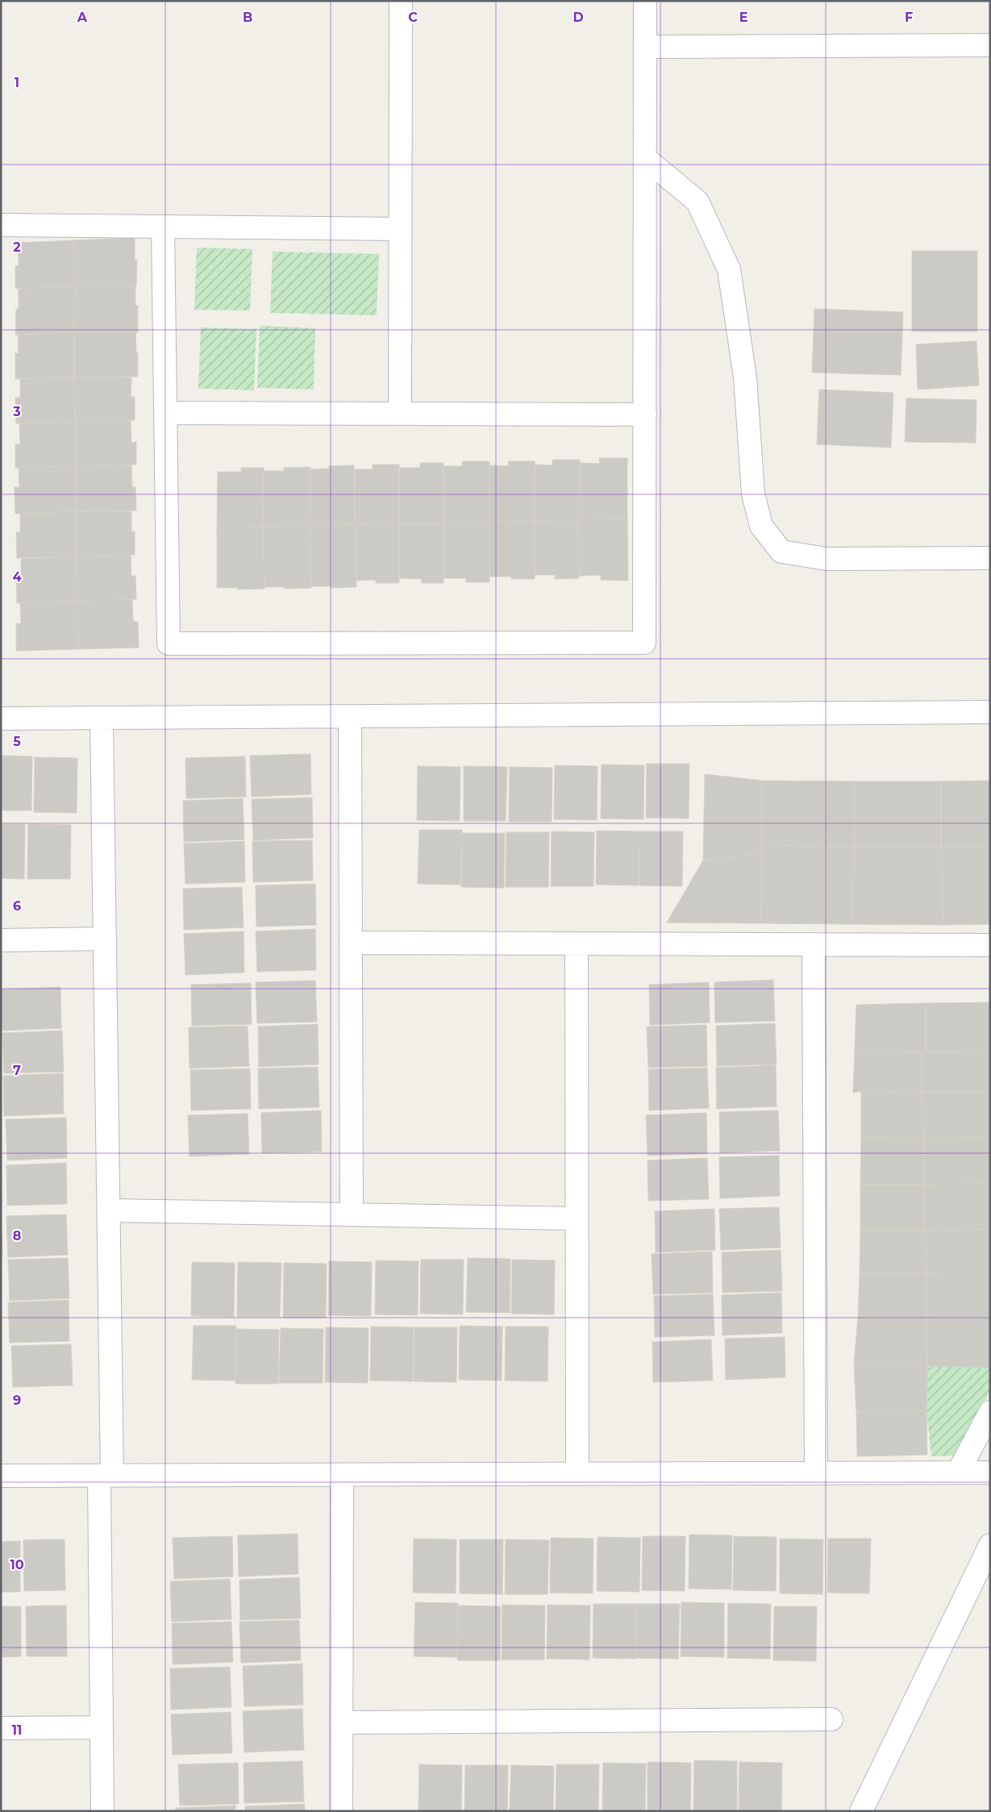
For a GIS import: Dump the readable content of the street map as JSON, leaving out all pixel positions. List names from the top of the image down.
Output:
{
  "grid": {
    "columns": [
      "A",
      "B",
      "C",
      "D",
      "E",
      "F"
    ],
    "rows": [
      "1",
      "2",
      "3",
      "4",
      "5",
      "6",
      "7",
      "8",
      "9",
      "10",
      "11"
    ]
  }
}
